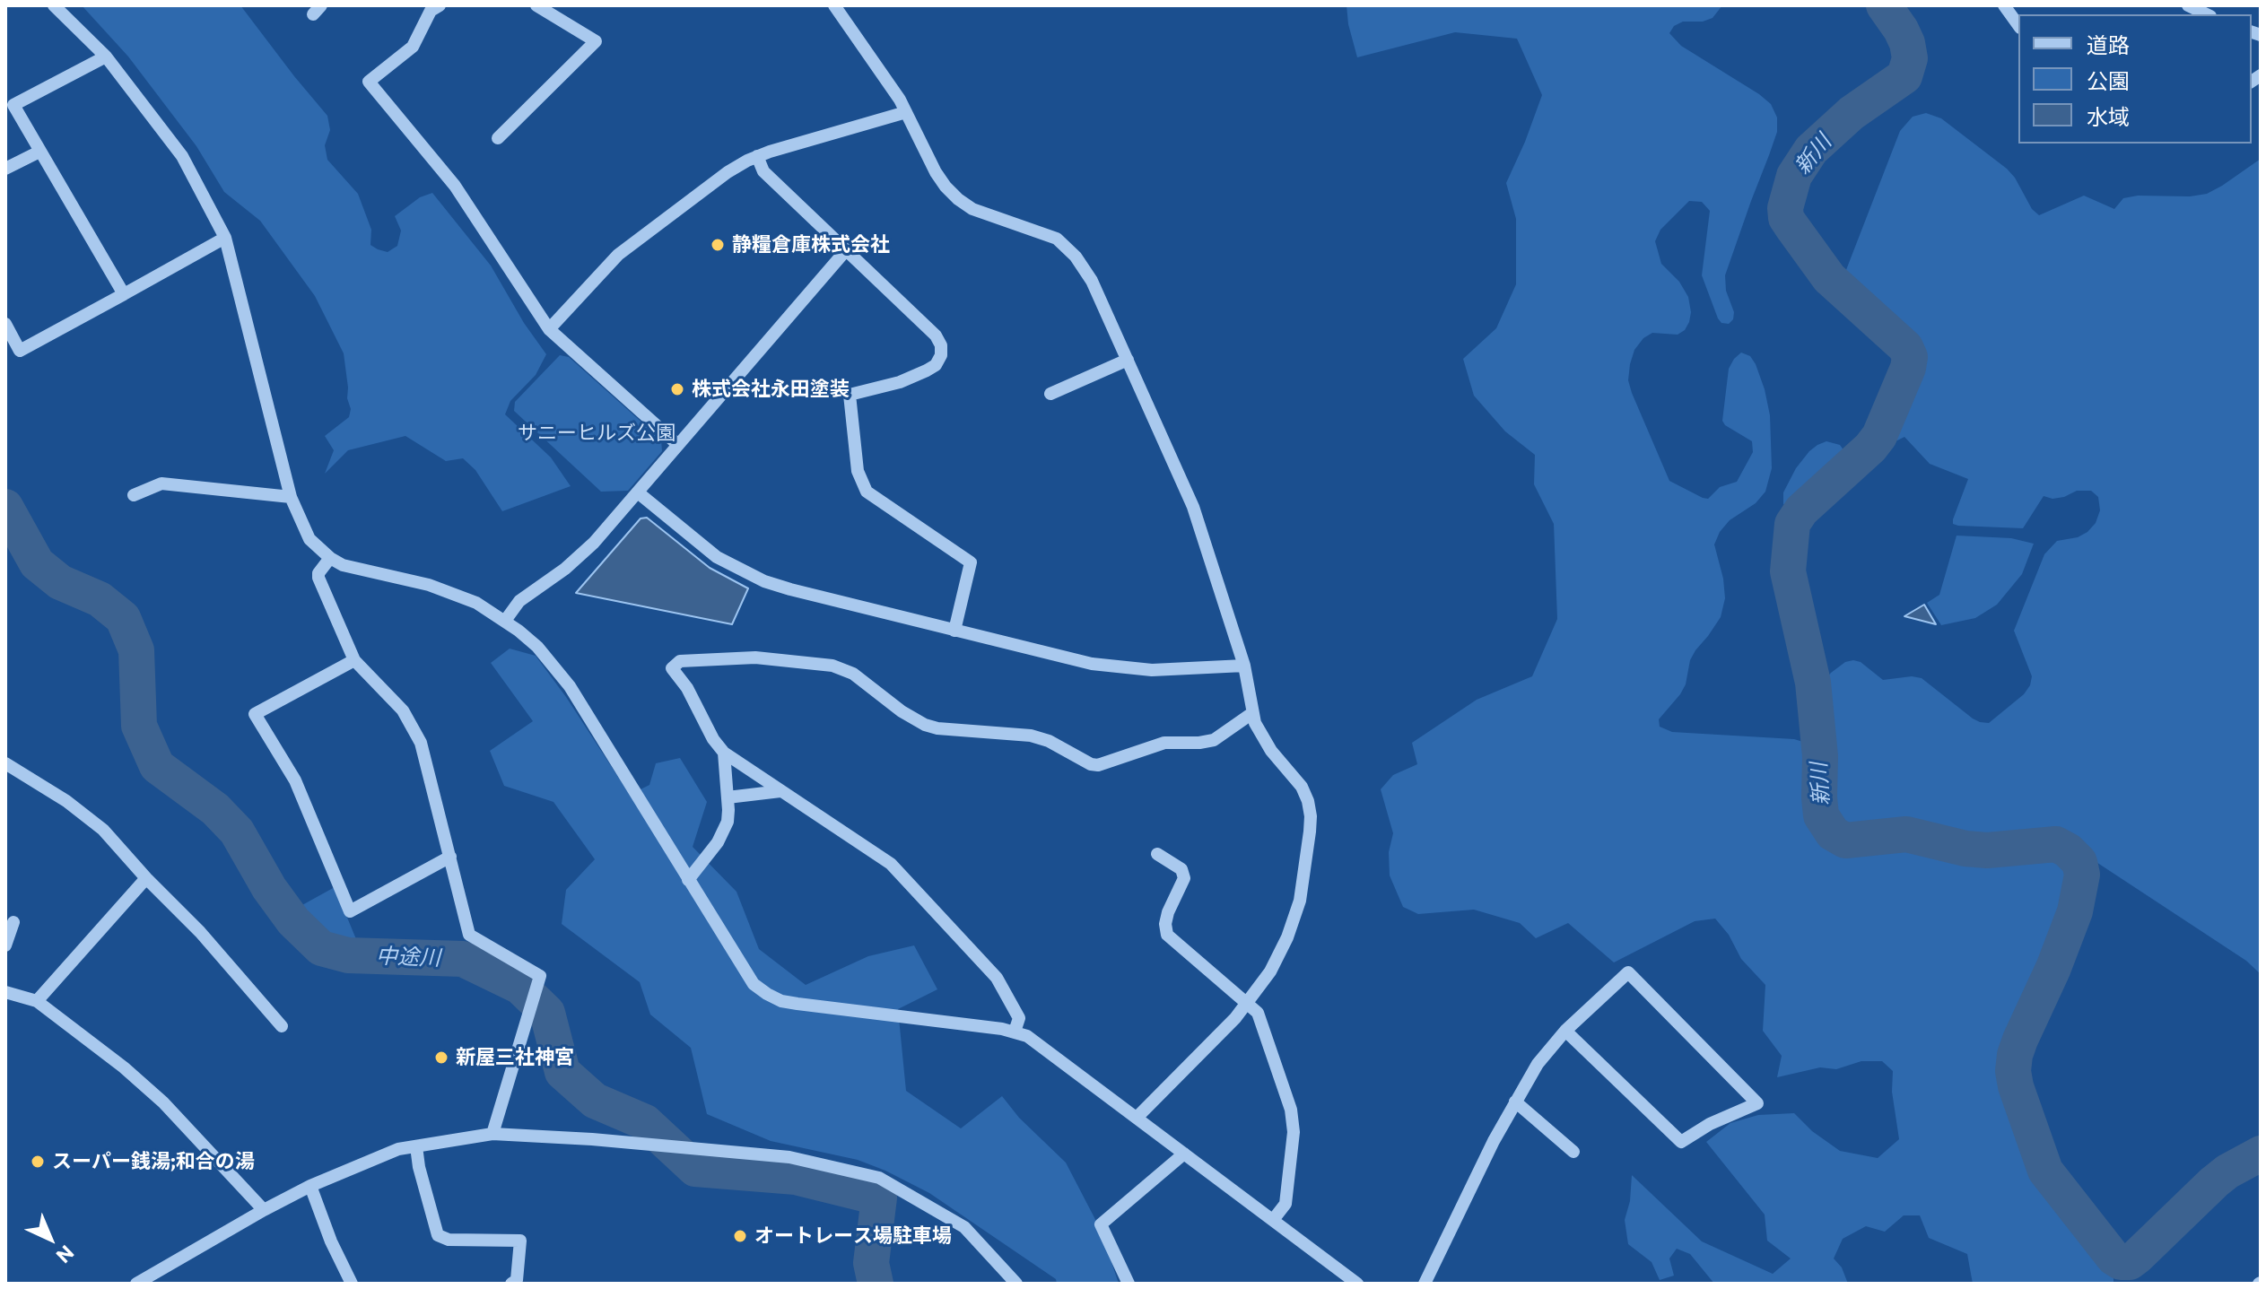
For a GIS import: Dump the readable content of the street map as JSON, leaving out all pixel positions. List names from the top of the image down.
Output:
{
  "water": ["新川", "中途川"],
  "parks": ["サニーヒルズ公園"],
  "places": [
    "静糧倉庫株式会社",
    "株式会社永田塗装",
    "新屋三社神宮",
    "スーパー銭湯;和合の湯",
    "オートレース場駐車場"
  ],
  "legend": ["道路", "公園", "水域"],
  "north": "bottom right"
}
